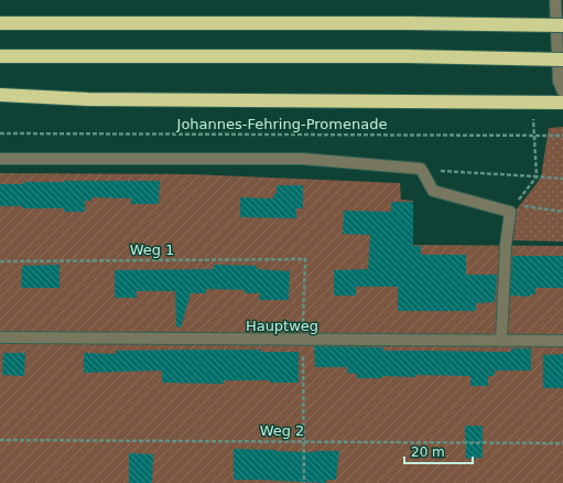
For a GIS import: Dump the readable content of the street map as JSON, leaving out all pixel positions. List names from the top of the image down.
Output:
{
  "streets": {
    "street": ["Hauptweg"],
    "path": ["Johannes-Fehring-Promenade", "Weg 1", "Weg 2"]
  },
  "crossings": [
    ["Weg 1", "Hauptweg"]
  ],
  "scale_bar": "20 m"
}
